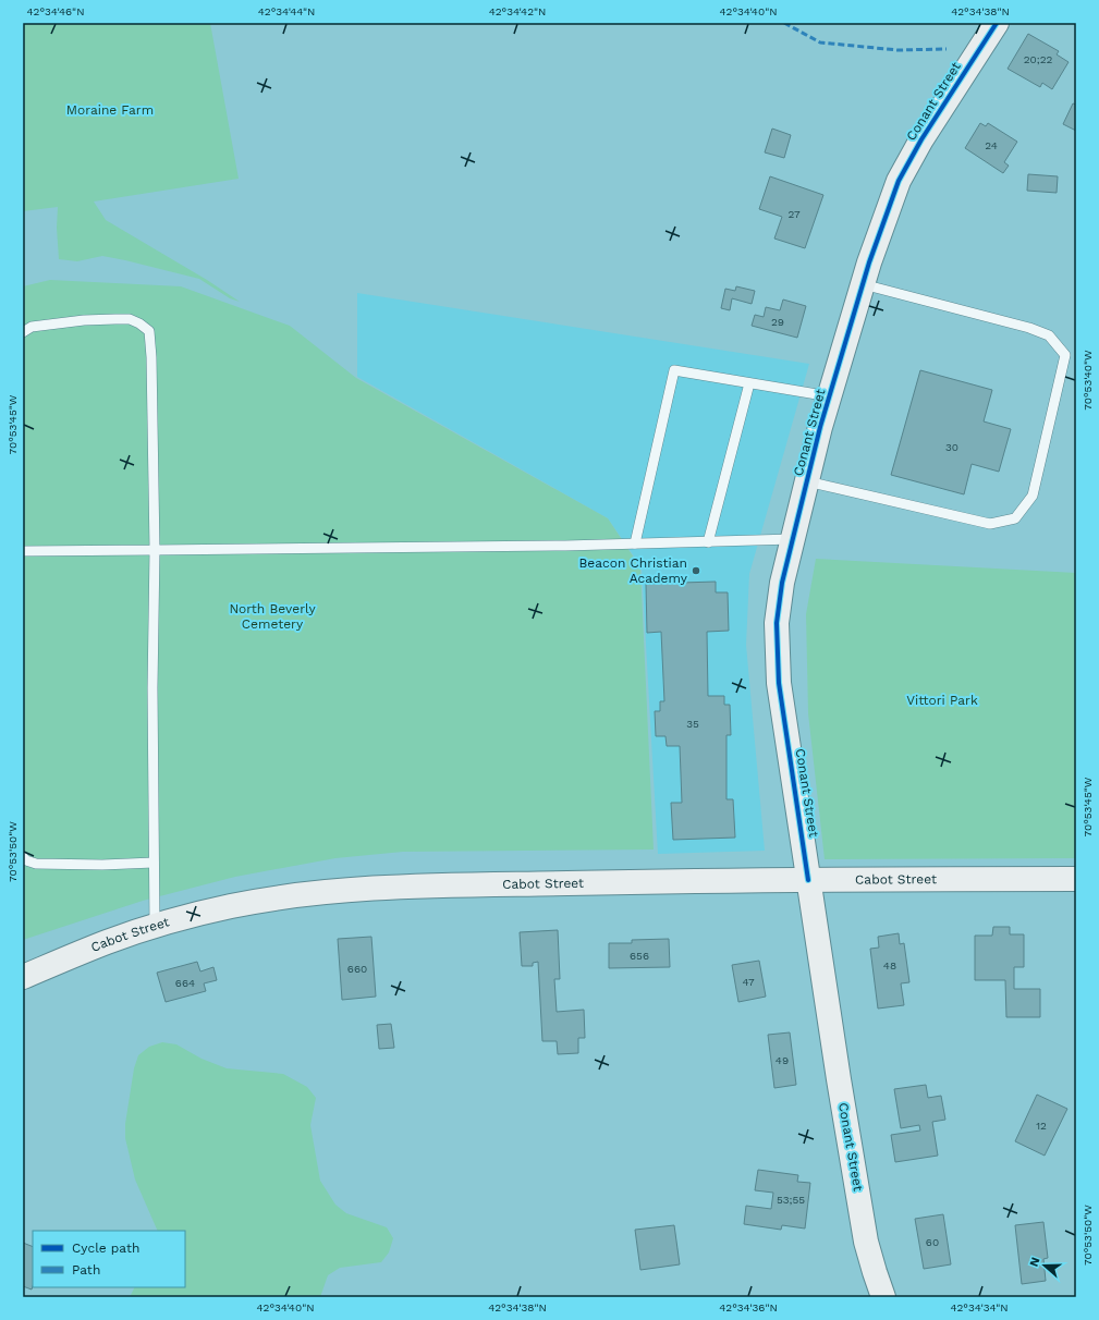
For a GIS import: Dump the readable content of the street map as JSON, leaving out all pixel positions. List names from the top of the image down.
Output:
{
  "streets": {
    "main road": ["Conant Street", "Cabot Street"]
  },
  "crossings": [
    ["Conant Street", "Cabot Street"]
  ],
  "parks": ["Moraine Farm", "North Beverly Cemetery", "Vittori Park"],
  "places": ["Beacon Christian Academy"],
  "house_numbers": [
    "20;22",
    "24",
    "27",
    "29",
    "30",
    "35",
    "656",
    "48",
    "660",
    "47",
    "664",
    "49",
    "12",
    "53;55",
    "60"
  ],
  "legend": ["Cycle path", "Path"],
  "north": "left",
  "coordinates": [
    "42°34'46\"N",
    "42°34'44\"N",
    "42°34'42\"N",
    "42°34'40\"N",
    "42°34'38\"N",
    "70°53'40\"W",
    "70°53'45\"W",
    "70°53'50\"W",
    "42°34'36\"N",
    "42°34'34\"N"
  ]
}
